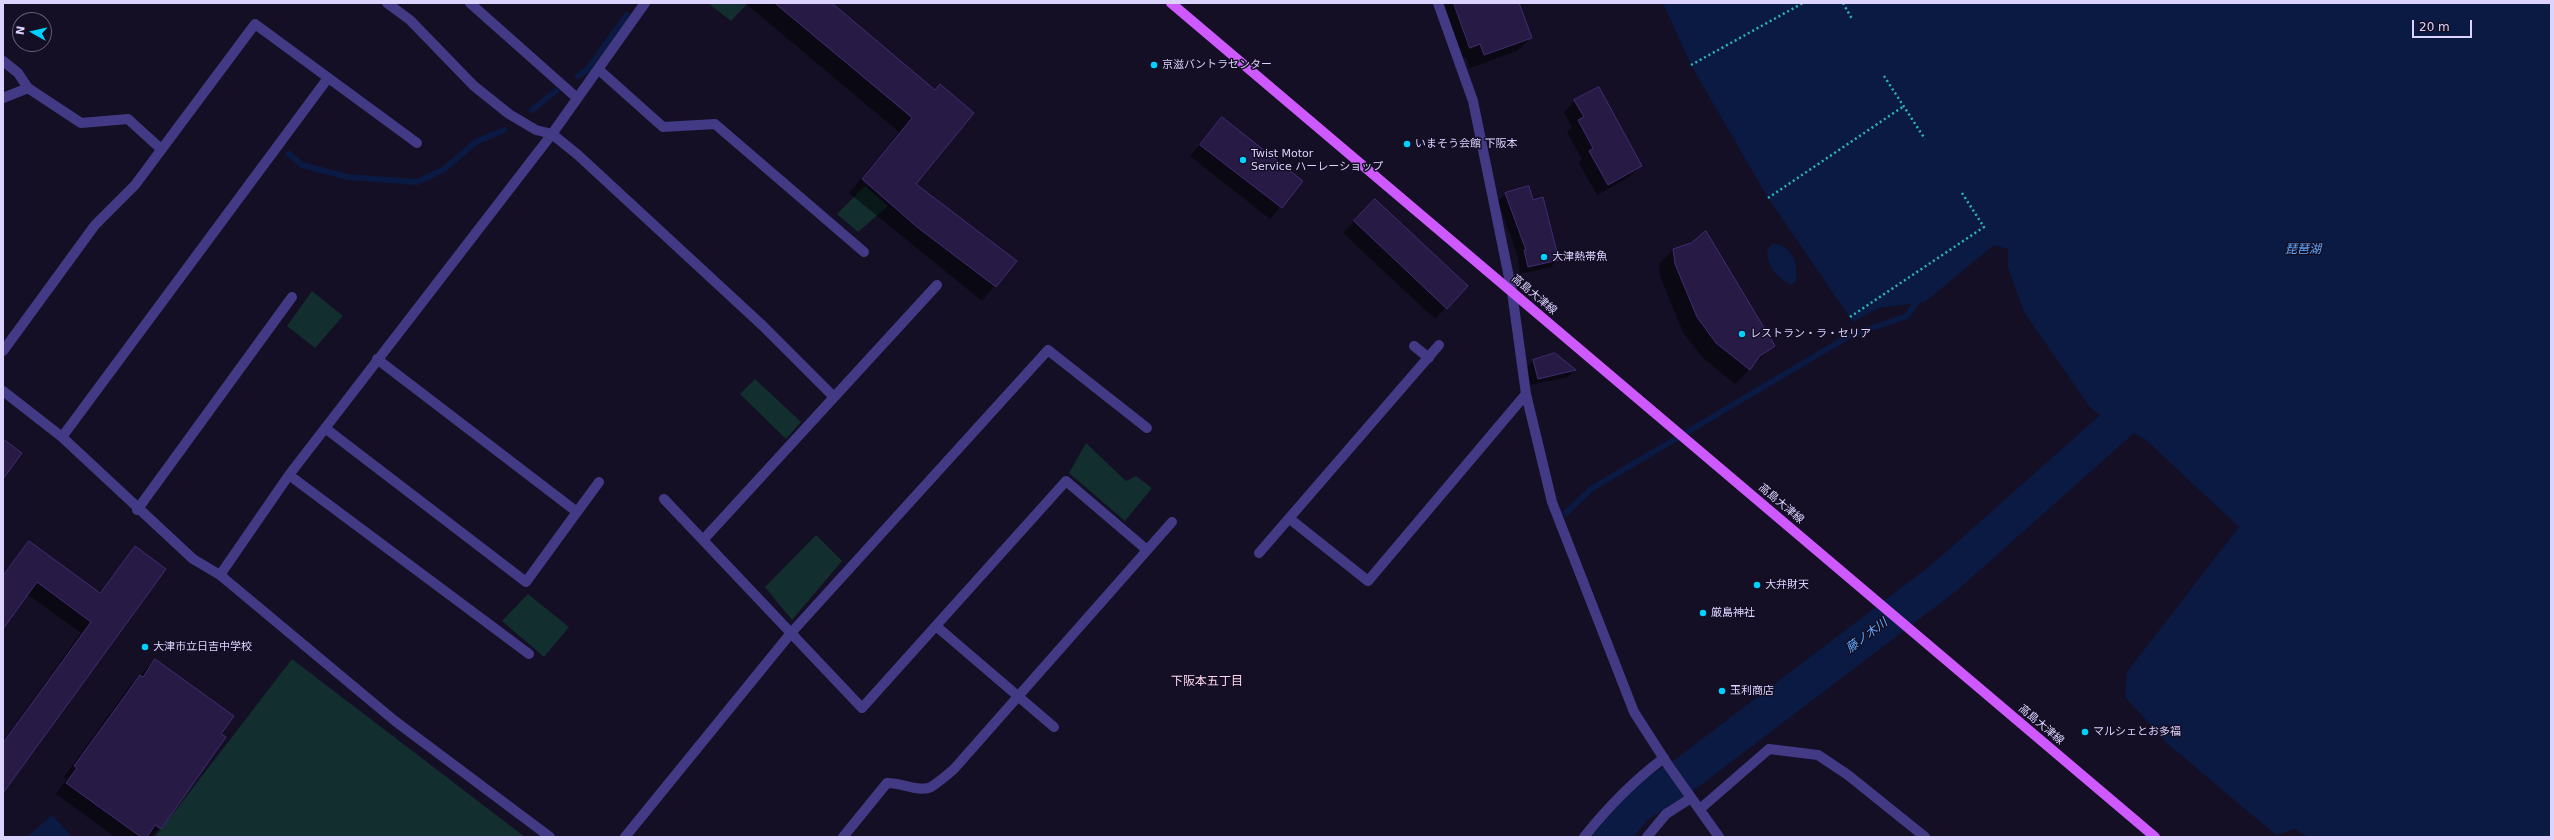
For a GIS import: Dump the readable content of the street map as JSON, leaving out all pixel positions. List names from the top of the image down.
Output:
{
  "streets": {
    "main road": ["高島大津線"]
  },
  "districts": ["下阪本五丁目"],
  "water": ["琵琶湖", "藤ノ木川"],
  "places": [
    "京滋バントラセンター",
    "いまそう会館 下阪本",
    "Twist Motor Service ハーレーショップ",
    "大津熱帯魚",
    "レストラン・ラ・セリア",
    "大弁財天",
    "厳島神社",
    "大津市立日吉中学校",
    "玉利商店",
    "マルシェとお多福"
  ],
  "scale_bar": "20 m",
  "north": "left"
}
